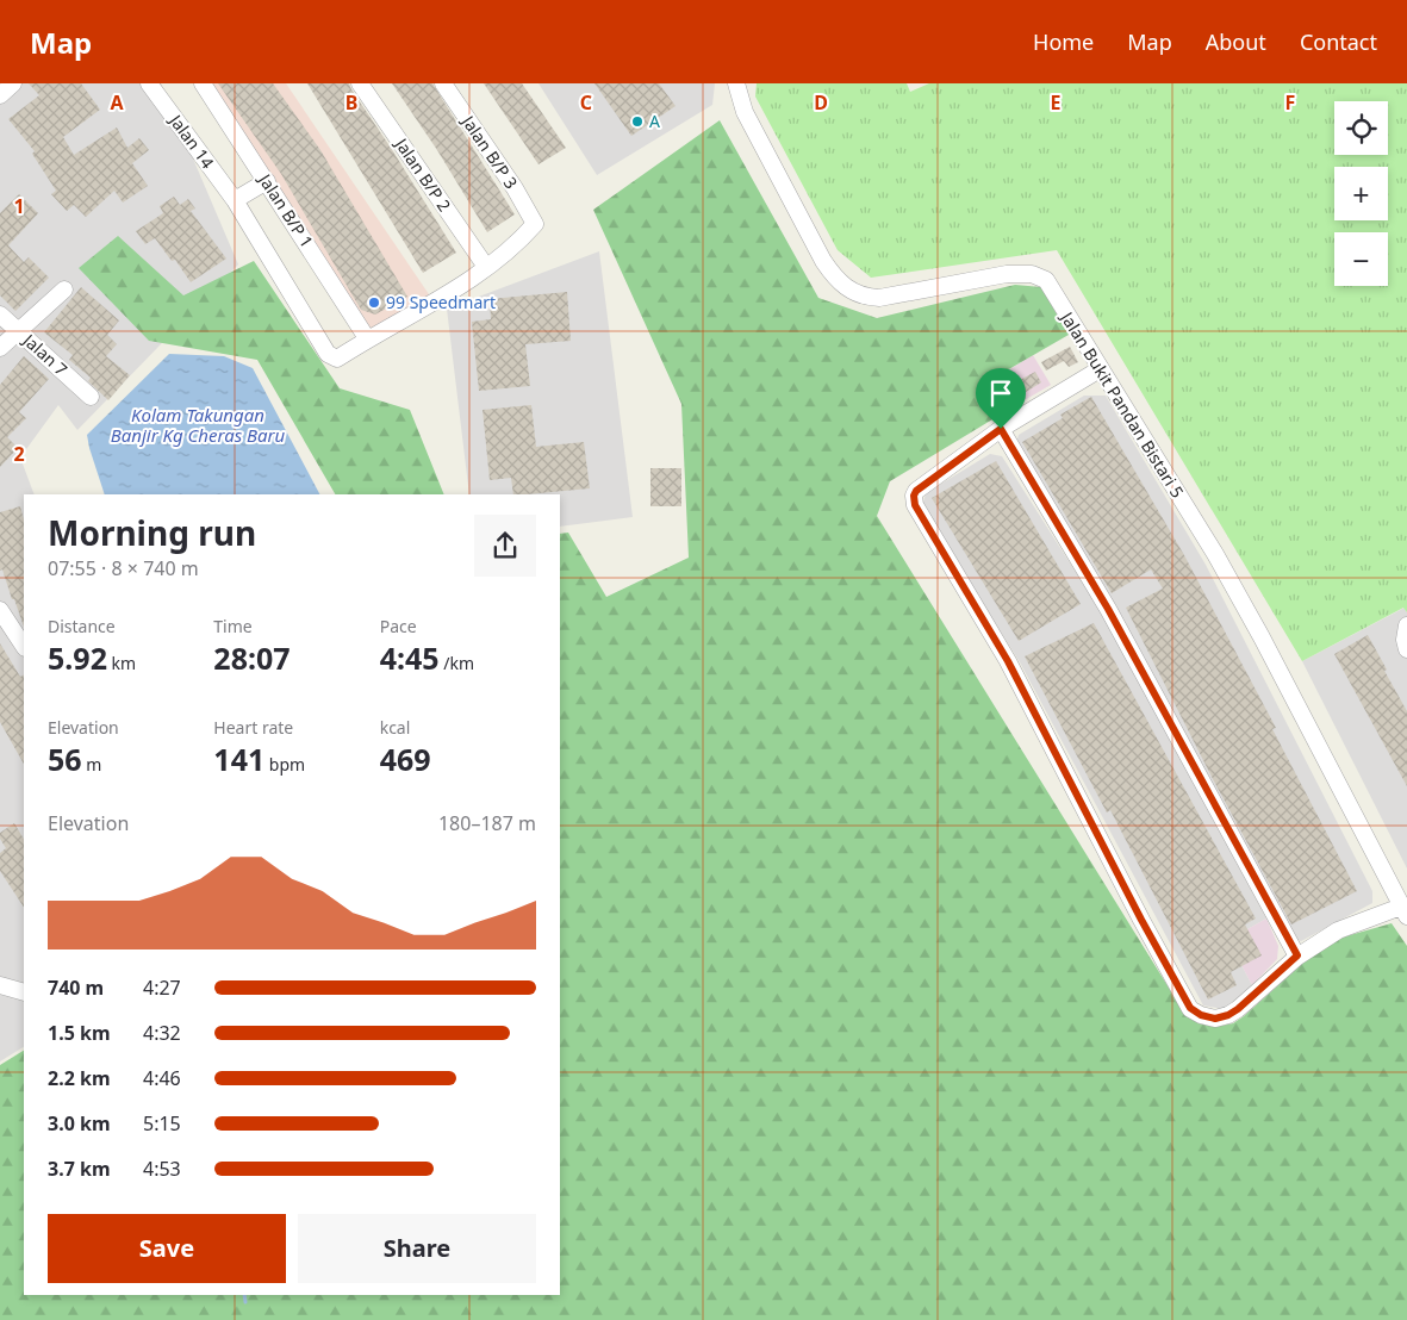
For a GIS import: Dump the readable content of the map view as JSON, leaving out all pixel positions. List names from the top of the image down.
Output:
{
  "streets": {
    "street": [
      "Jalan 14",
      "Jalan B/P 3",
      "Jalan B/P 2",
      "Jalan B/P 1",
      "Jalan 7",
      "Jalan Bukit Pandan Bistari 5"
    ]
  },
  "crossings": [
    ["Jalan 14", "Jalan B/P 1"],
    ["Jalan B/P 3", "Jalan B/P 2"]
  ],
  "water": ["Kolam Takungan Banjir Kg Cheras Baru"],
  "places": ["A", "99 Speedmart"],
  "page": {
    "header": "Map",
    "nav": [
      "Home",
      "Map",
      "About",
      "Contact"
    ],
    "map_buttons": ["+", "−"],
    "heading": ["Morning run", "07:55 · 8 × 740 m"],
    "stats": [
      ["Distance", "5.92 km"],
      ["Time", "28:07"],
      ["Pace", "4:45 /km"],
      ["Elevation", "56 m"],
      ["Heart rate", "141 bpm"],
      ["kcal", "469"]
    ],
    "chart": ["Elevation", "180–187 m"],
    "list": [
      {
        "name": "740 m",
        "note": "4:27"
      },
      {
        "name": "1.5 km",
        "note": "4:32"
      },
      {
        "name": "2.2 km",
        "note": "4:46"
      },
      {
        "name": "3.0 km",
        "note": "5:15"
      },
      {
        "name": "3.7 km",
        "note": "4:53"
      }
    ],
    "buttons": ["Save", "Share"]
  },
  "grid": {
    "columns": [
      "A",
      "B",
      "C",
      "D",
      "E",
      "F"
    ],
    "rows": ["1", "2"]
  }
}
